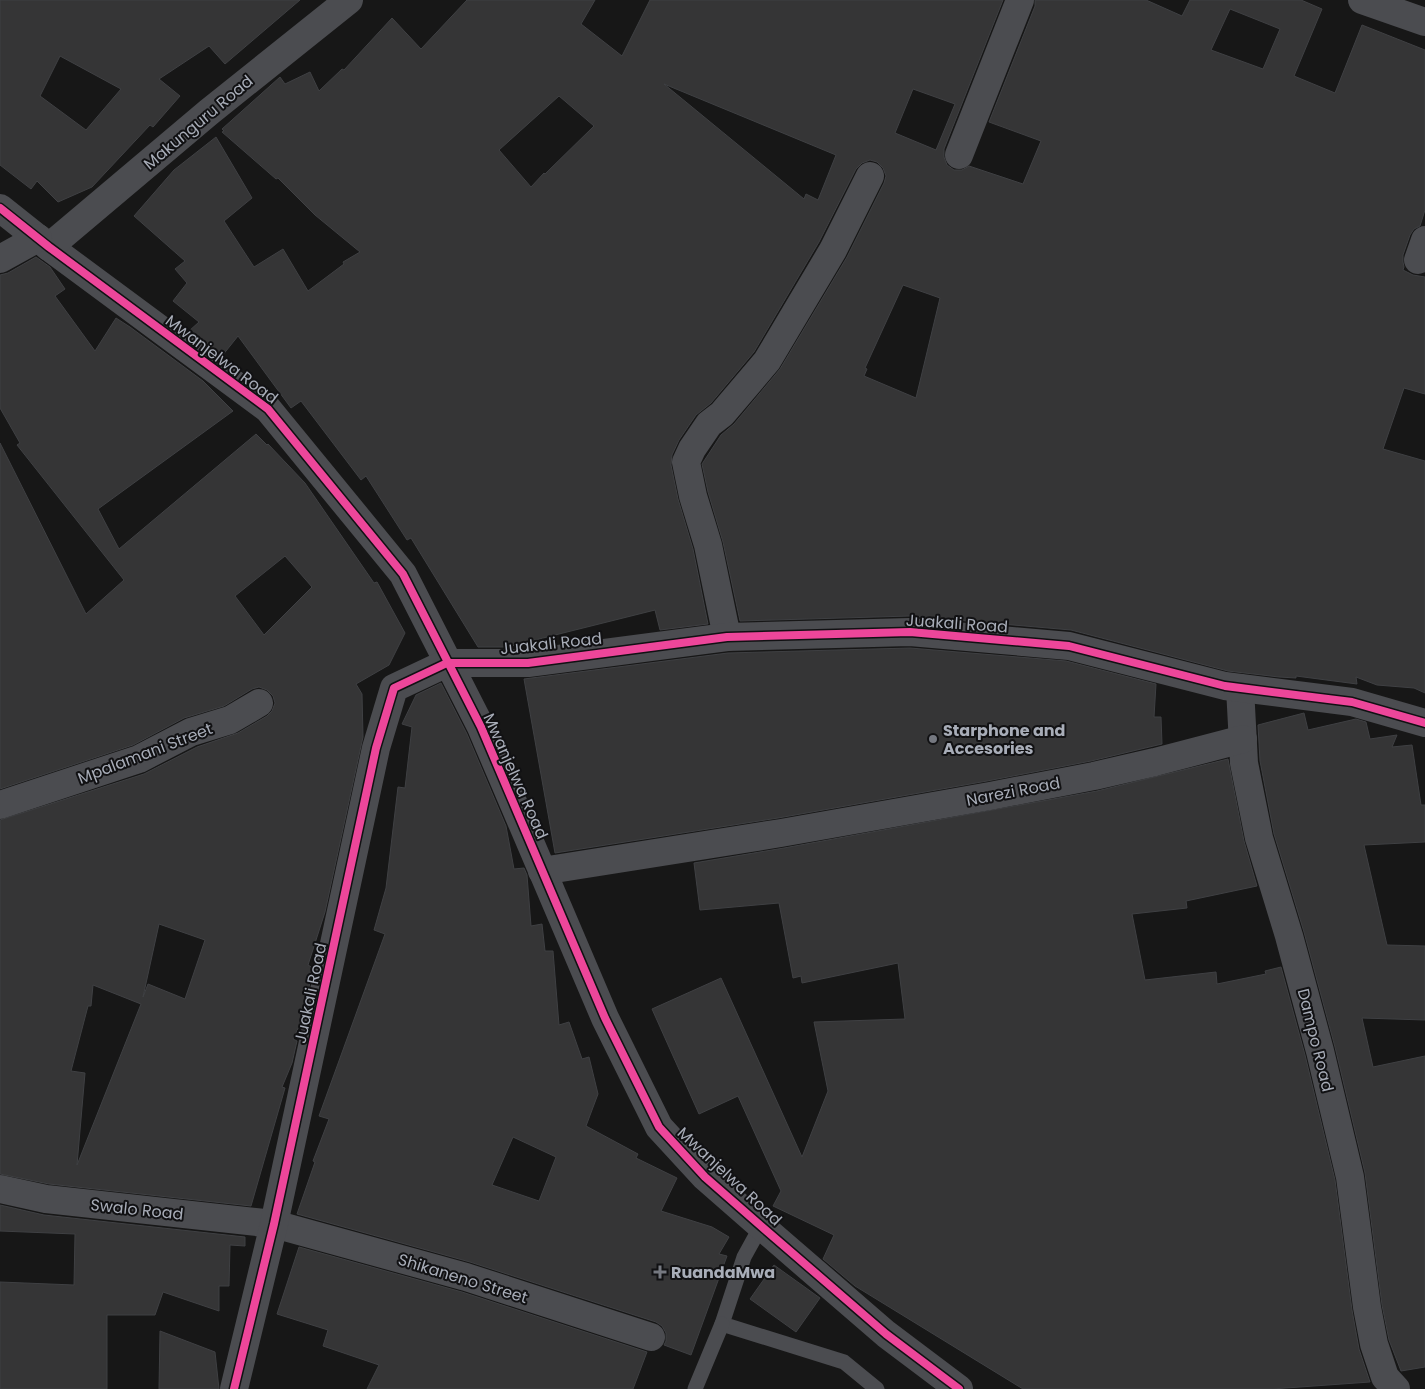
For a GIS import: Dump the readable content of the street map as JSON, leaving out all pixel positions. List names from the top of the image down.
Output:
{
  "streets": {
    "street": [
      "Makunguru Road",
      "Mwanjelwa Road",
      "Juakali Road",
      "Mpalamani Street",
      "Narezi Road",
      "Dampo Road",
      "Swalo Road",
      "Shikaneno Street"
    ]
  },
  "crossings": [
    ["Makunguru Road", "Mwanjelwa Road"],
    ["Mwanjelwa Road", "Juakali Road"],
    ["Mwanjelwa Road", "Narezi Road"],
    ["Juakali Road", "Dampo Road"],
    ["Juakali Road", "Swalo Road"],
    ["Juakali Road", "Shikaneno Street"],
    ["Narezi Road", "Dampo Road"],
    ["Swalo Road", "Shikaneno Street"]
  ],
  "places": {
    "other": ["Starphone and Accesories"],
    "health": ["RuandaMwa"]
  }
}
